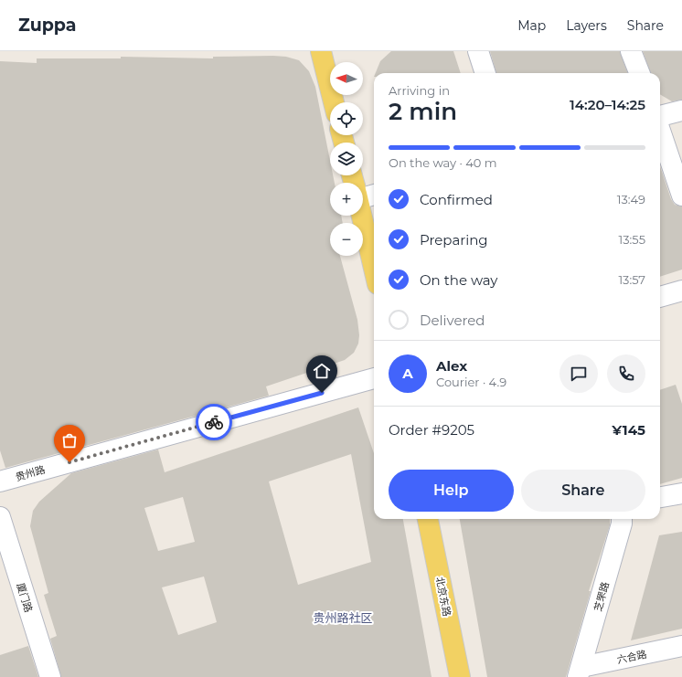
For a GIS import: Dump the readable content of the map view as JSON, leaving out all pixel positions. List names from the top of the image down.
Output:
{
  "streets": {
    "main road": ["北京东路"],
    "street": [
      "贵州路",
      "芝罘路",
      "厦门路",
      "六合路"
    ]
  },
  "crossings": [
    ["芝罘路", "六合路"]
  ],
  "districts": ["贵州路社区"],
  "north": "left",
  "page": {
    "header": "Zuppa",
    "nav": ["Map", "Layers", "Share"],
    "map_buttons": ["+", "−"],
    "heading": ["2 min", "Arriving in", "14:20–14:25"],
    "panel": [
      "Alex",
      "Courier · 4.9",
      "Order #9205",
      "¥145"
    ],
    "bar": "On the way · 40 m",
    "list": [
      ["Confirmed", "13:49"],
      ["Preparing", "13:55"],
      ["On the way", "13:57"],
      "Delivered"
    ],
    "round": "A",
    "buttons": ["Help", "Share"]
  }
}
